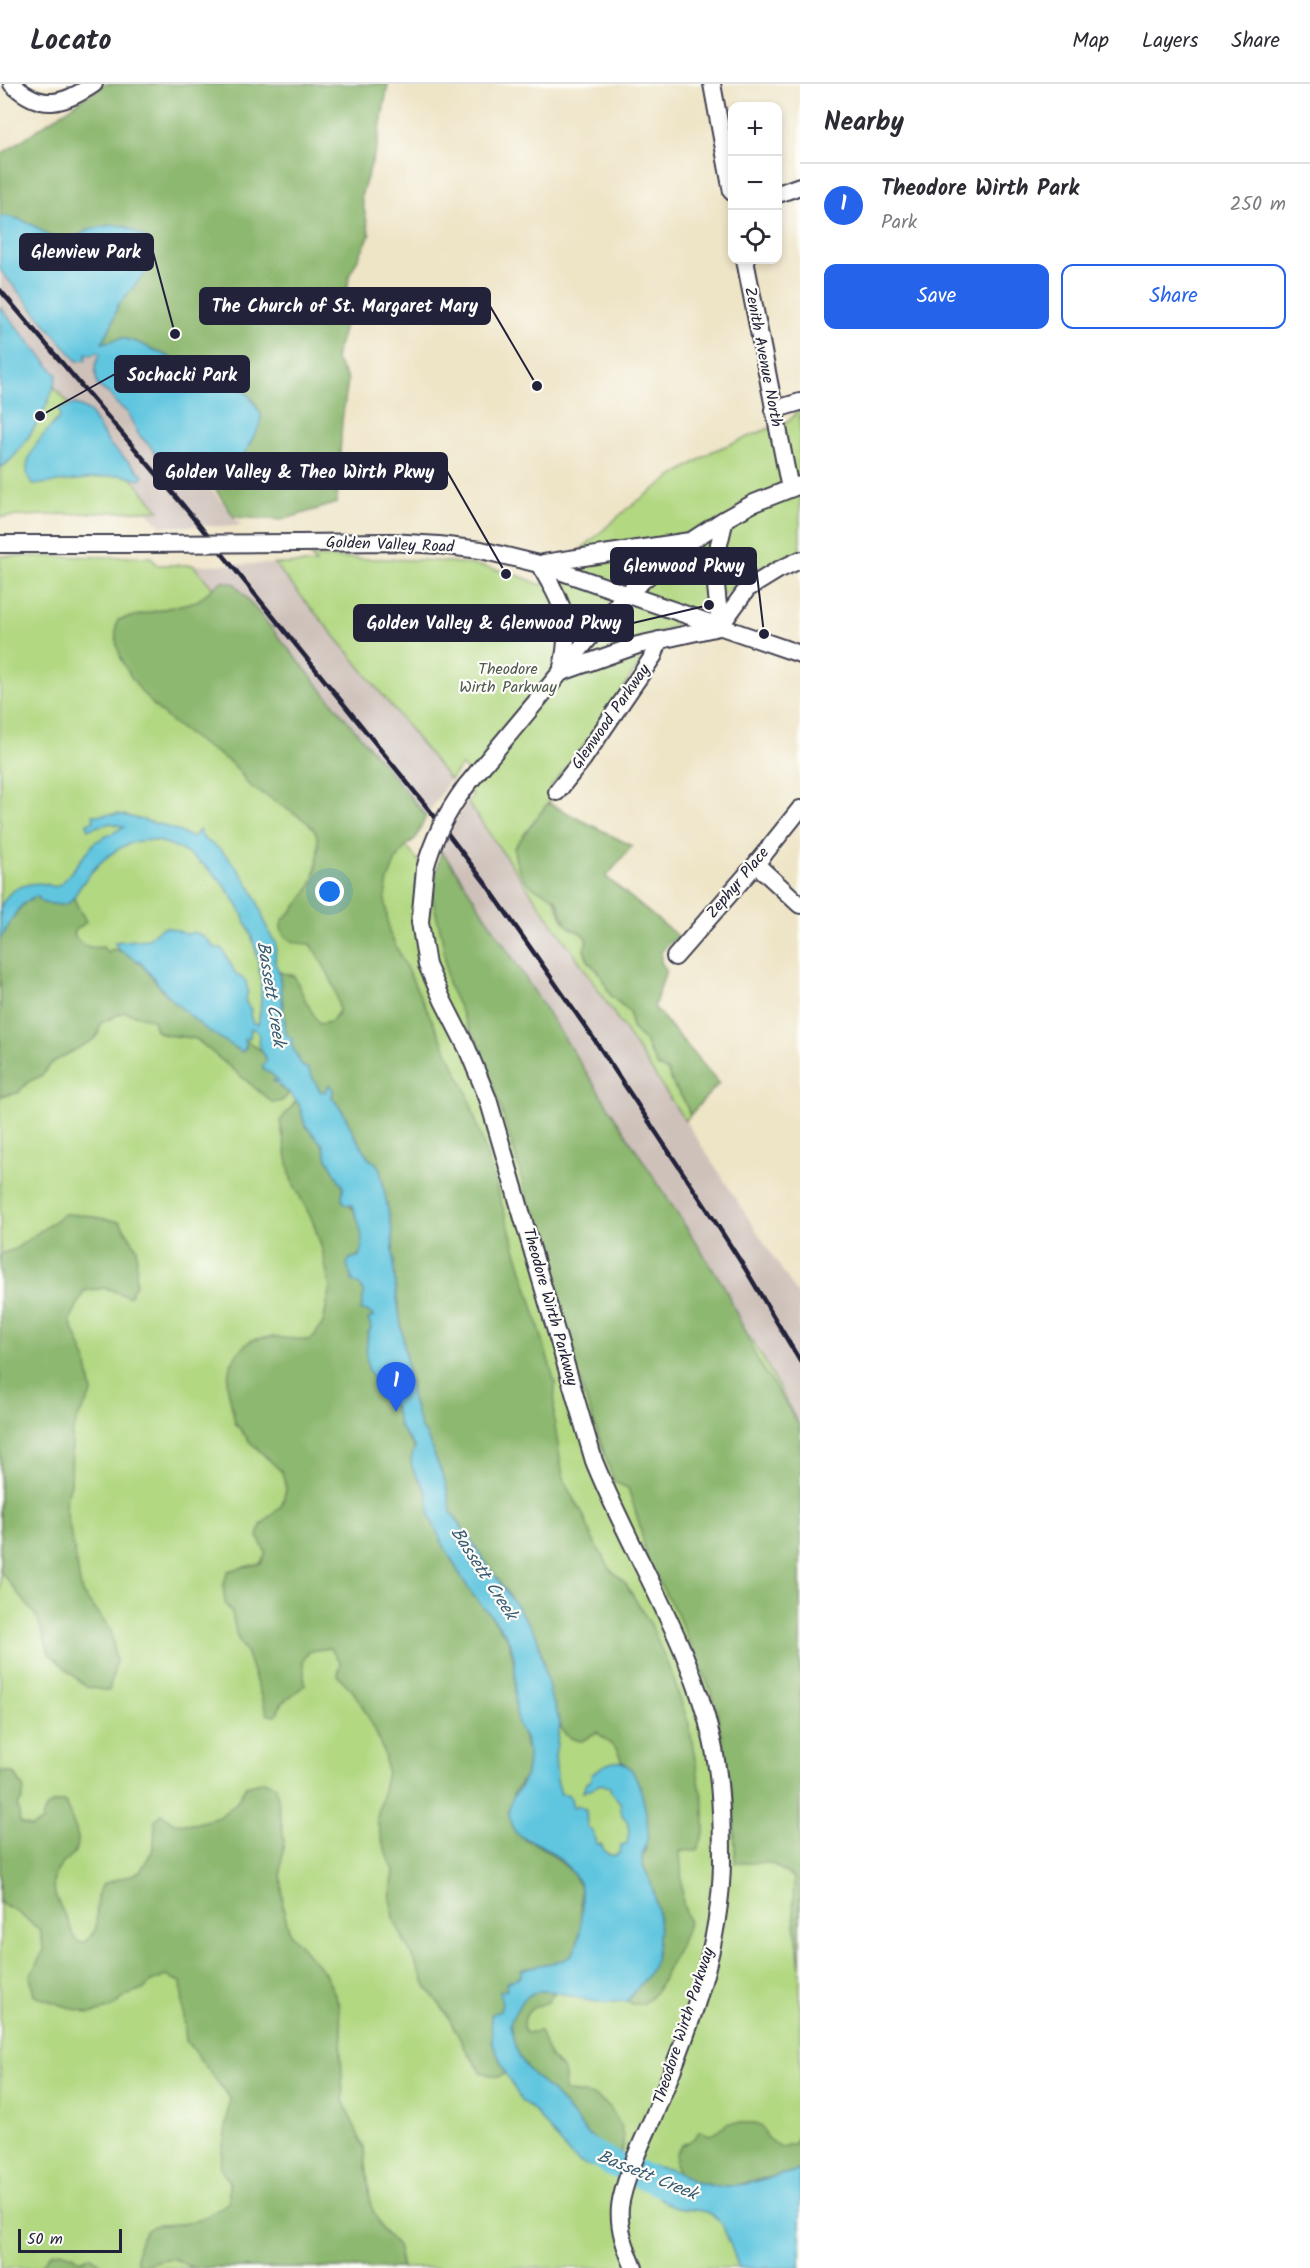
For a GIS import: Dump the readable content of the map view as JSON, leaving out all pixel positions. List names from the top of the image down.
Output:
{
  "streets": {
    "street": [
      "Zenith Avenue North",
      "Golden Valley Road",
      "Glenwood Parkway",
      "Zephyr Place",
      "Theodore Wirth Parkway"
    ]
  },
  "crossings": [
    ["Zenith Avenue North", "Theodore Wirth Parkway"],
    ["Golden Valley Road", "Theodore Wirth Parkway"]
  ],
  "water": ["Bassett Creek"],
  "parks": ["Theodore Wirth Parkway"],
  "places": [
    "Glenview Park",
    "The Church of St. Margaret Mary",
    "Sochacki Park",
    "Golden Valley & Theo Wirth Pkwy",
    "Golden Valley & Glenwood Pkwy",
    "Glenwood Pkwy"
  ],
  "scale_bar": "50 m",
  "page": {
    "header": "Locato",
    "nav": ["Map", "Layers", "Share"],
    "heading": "Nearby",
    "map_buttons": ["+", "−"],
    "list": [
      {
        "mark": "1",
        "name": "Theodore Wirth Park",
        "note": "Park",
        "value": "250 m"
      }
    ],
    "buttons": ["Save", "Share"],
    "pins": "1",
    "scale": "50 m"
  }
}
